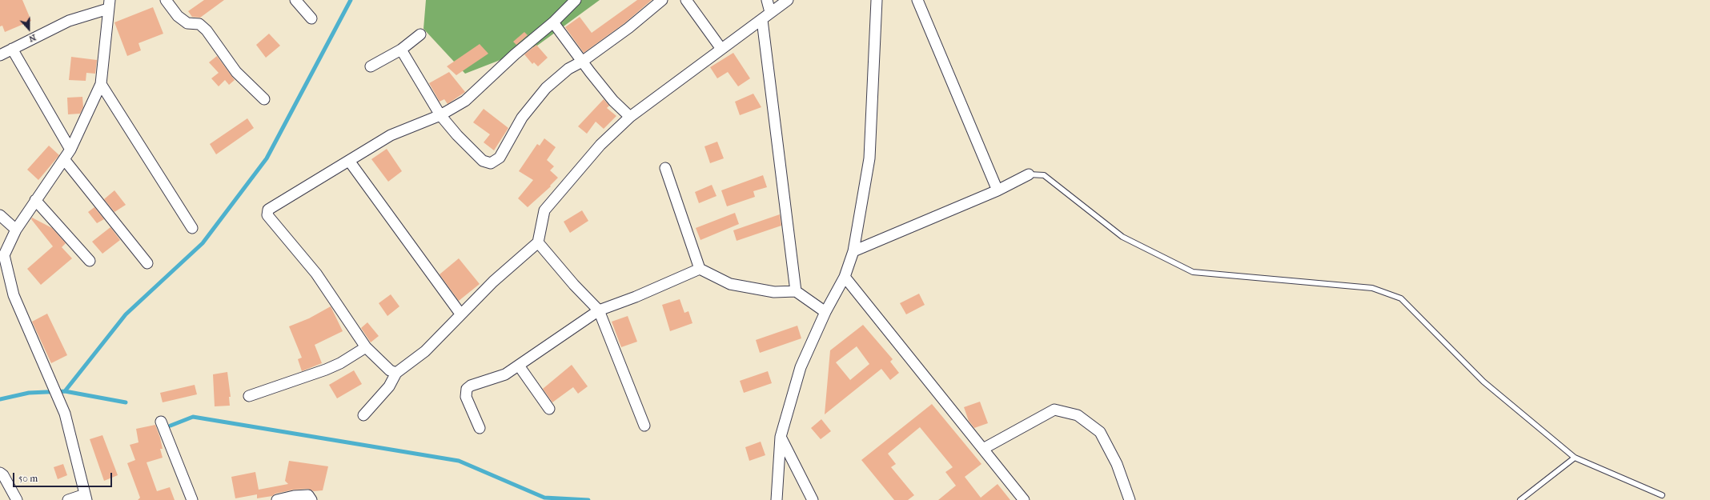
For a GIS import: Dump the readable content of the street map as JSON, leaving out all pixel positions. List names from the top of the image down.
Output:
{
  "scale_bar": "50 m",
  "north": "bottom"
}
